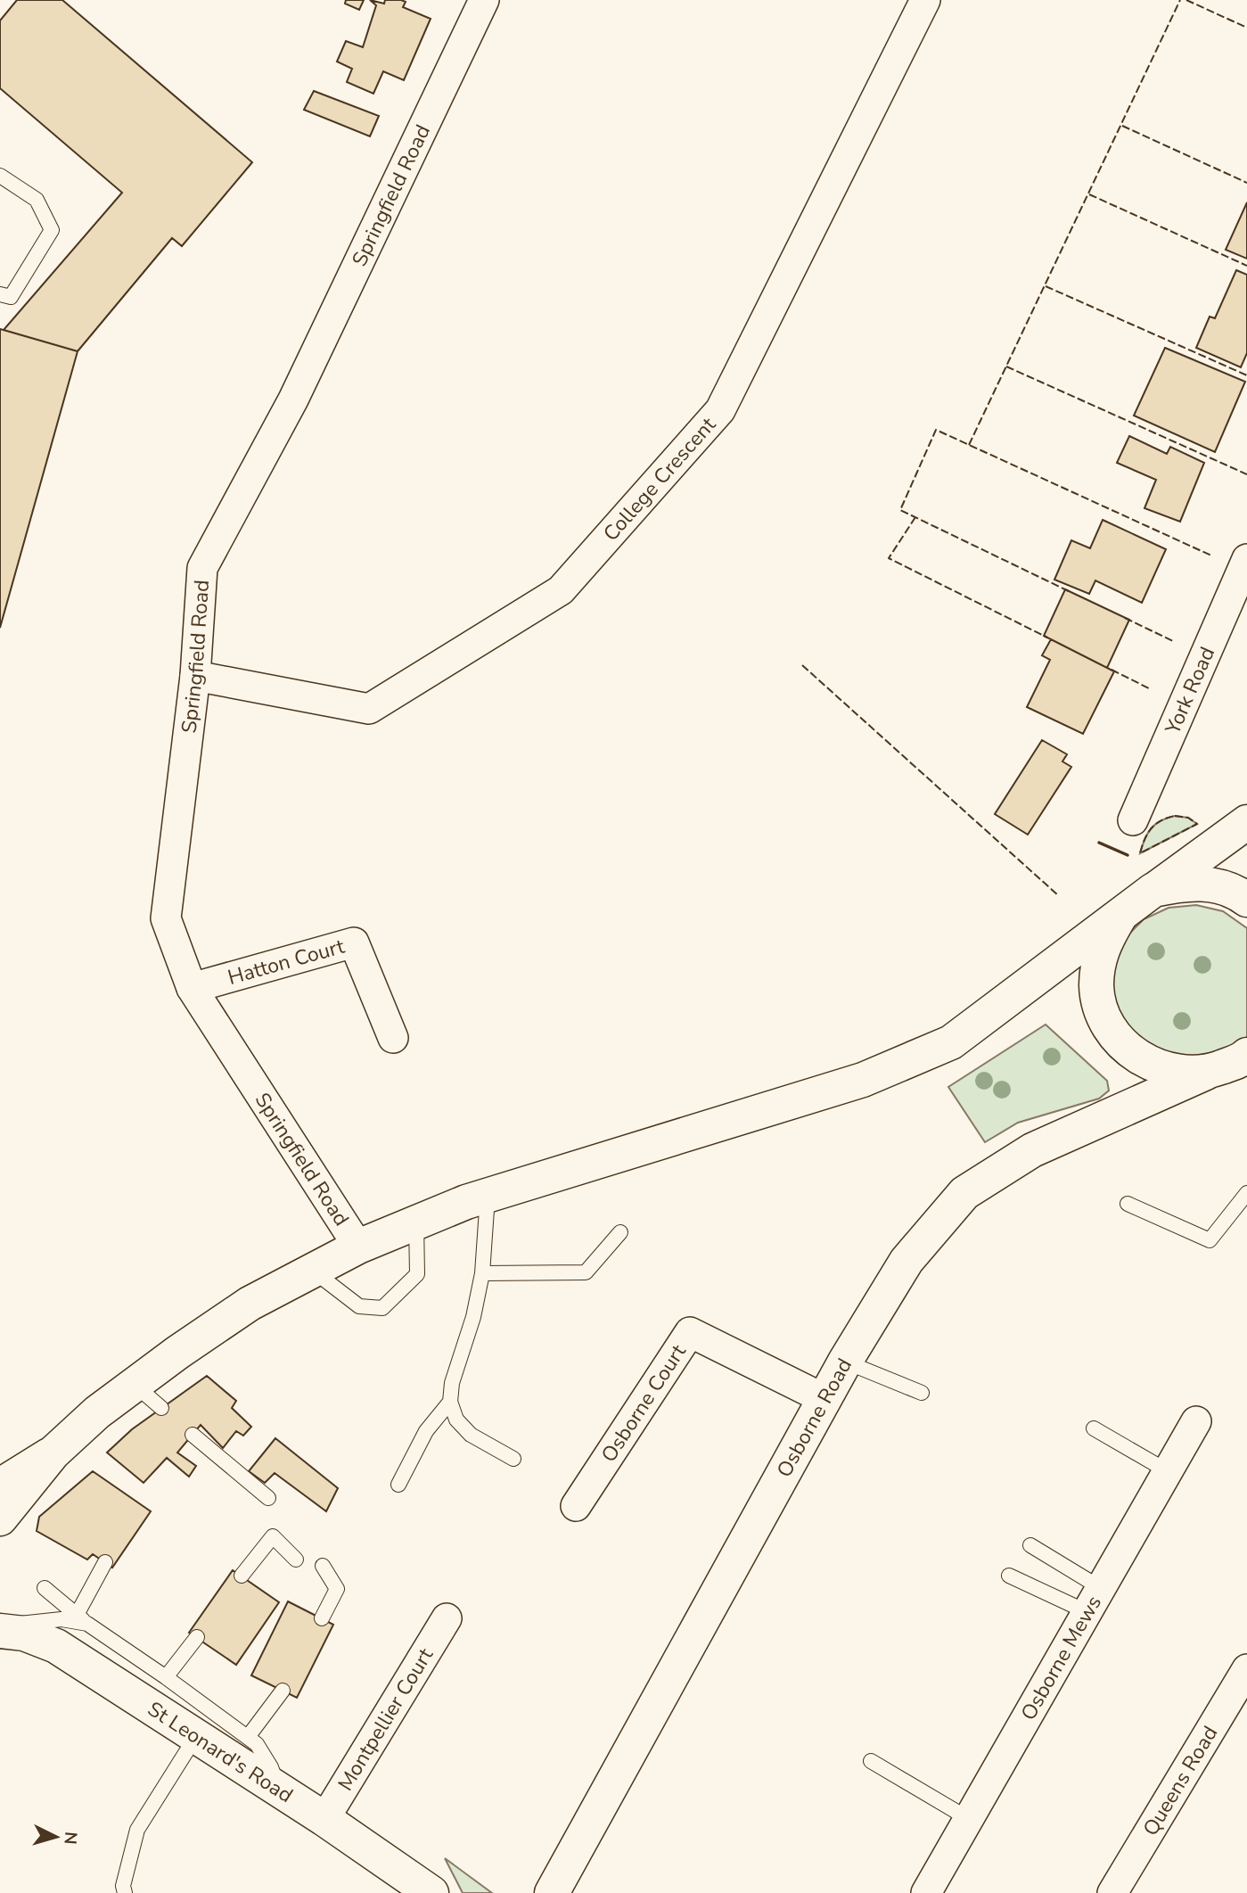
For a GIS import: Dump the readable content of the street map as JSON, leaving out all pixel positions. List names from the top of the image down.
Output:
{
  "streets": {
    "main road": ["Osborne Road", "St Leonard's Road"],
    "street": [
      "Springfield Road",
      "College Crescent",
      "York Road",
      "Hatton Court",
      "Osborne Court",
      "Osborne Mews",
      "Montpellier Court",
      "Queens Road"
    ]
  },
  "crossings": [
    ["Springfield Road", "College Crescent"],
    ["Springfield Road", "Hatton Court"],
    ["Osborne Court", "Osborne Road"],
    ["Montpellier Court", "St Leonard's Road"]
  ],
  "north": "right"
}
